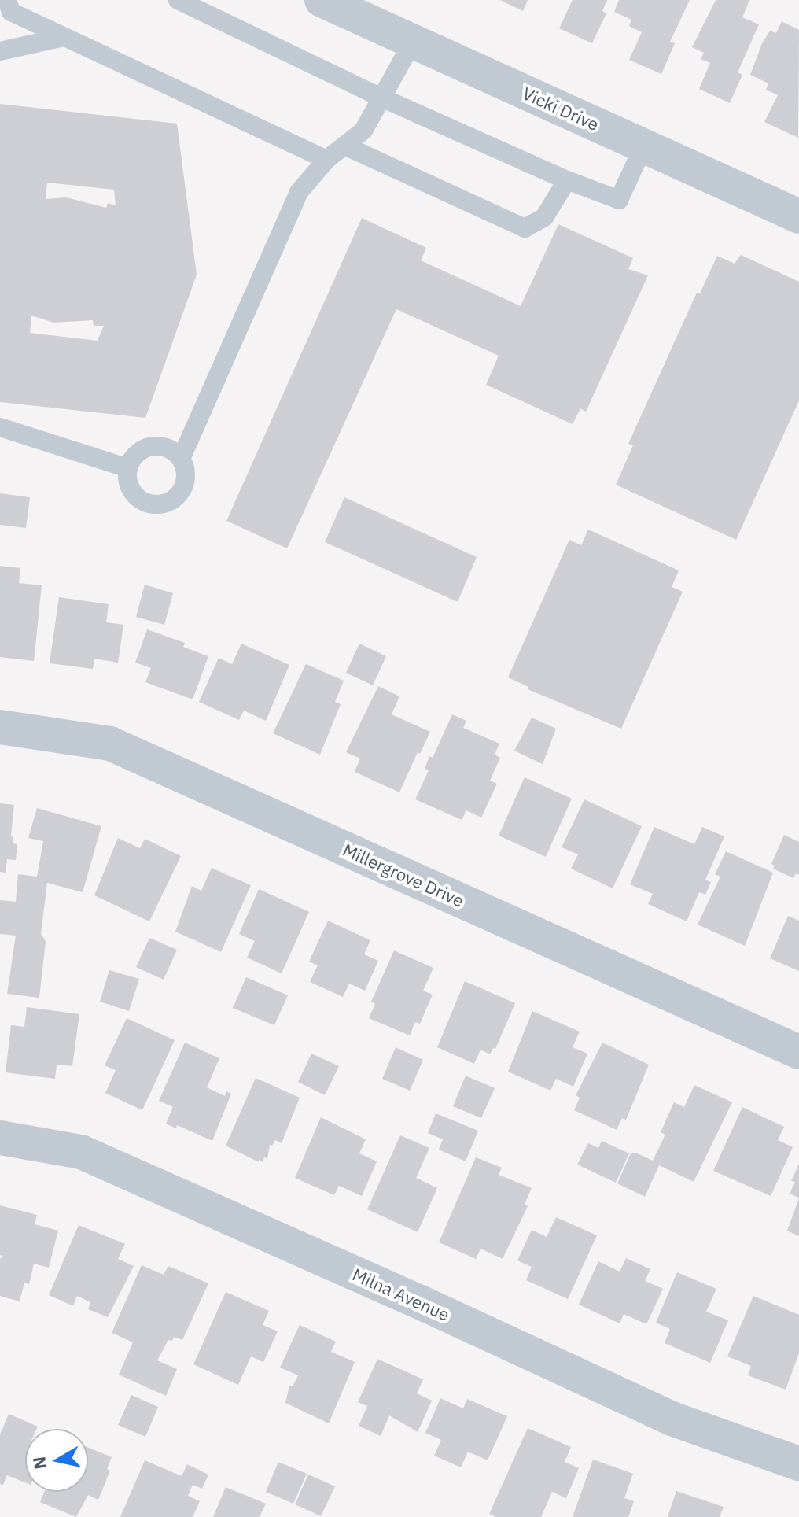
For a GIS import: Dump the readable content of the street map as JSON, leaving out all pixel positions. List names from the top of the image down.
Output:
{
  "streets": {
    "street": ["Vicki Drive", "Millergrove Drive", "Milna Avenue"]
  },
  "north": "left"
}
